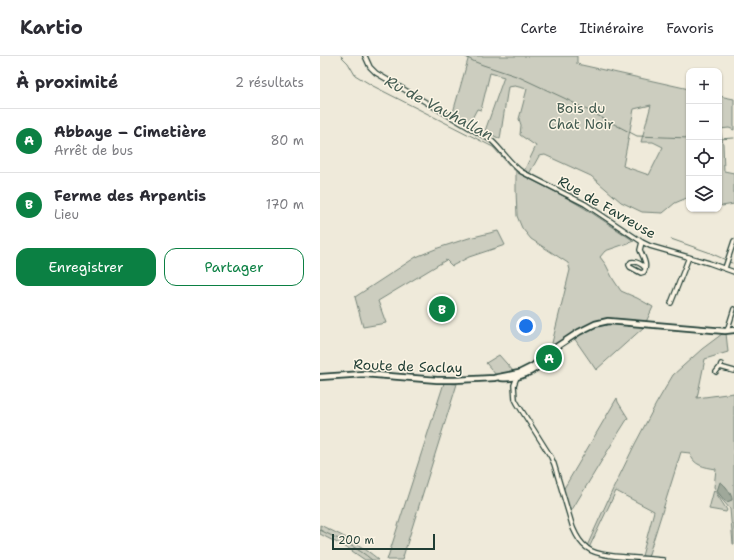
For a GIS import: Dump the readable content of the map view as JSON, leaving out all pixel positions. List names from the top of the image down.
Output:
{
  "streets": {
    "main road": ["Route de Saclay"],
    "street": ["Rue de Favreuse"]
  },
  "water": ["Ru de Vauhallan"],
  "parks": ["Bois du Chat Noir"],
  "scale_bar": "200 m",
  "page": {
    "header": "Kartio",
    "nav": ["Carte", "Itinéraire", "Favoris"],
    "heading": ["À proximité", "2 résultats"],
    "map_buttons": ["+", "−"],
    "list": [
      {
        "mark": "A",
        "name": "Abbaye – Cimetière",
        "note": "Arrêt de bus",
        "value": "80 m"
      },
      {
        "mark": "B",
        "name": "Ferme des Arpentis",
        "note": "Lieu",
        "value": "170 m"
      }
    ],
    "buttons": ["Enregistrer", "Partager"],
    "pins": ["B", "A"],
    "scale": "200 m"
  }
}
